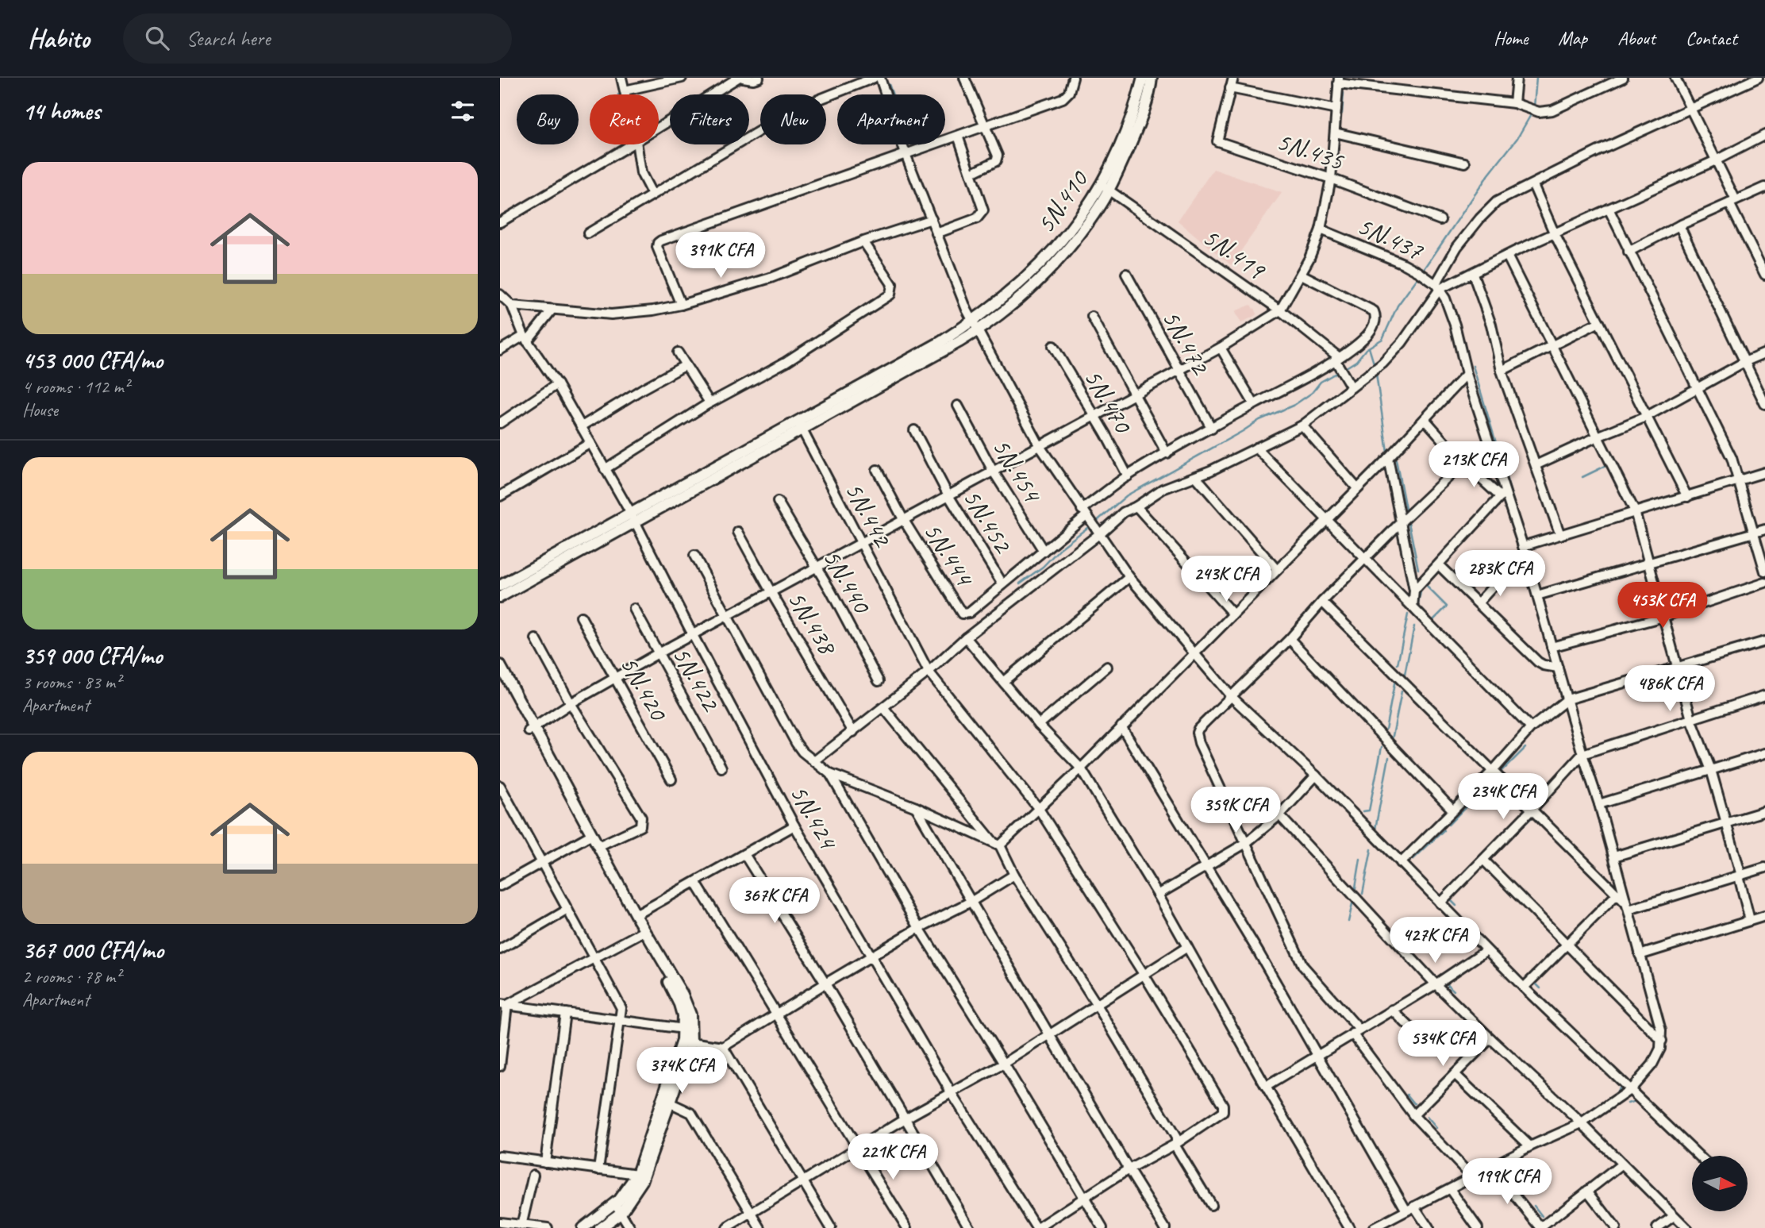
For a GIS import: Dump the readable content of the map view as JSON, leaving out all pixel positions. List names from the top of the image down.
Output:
{
  "streets": {
    "main road": ["5N.410"],
    "street": [
      "5N.435",
      "5N.437",
      "5N.419",
      "5N.472",
      "5N.470",
      "5N.454",
      "5N.442",
      "5N.452",
      "5N.444",
      "5N.440",
      "5N.438",
      "5N.422",
      "5N.420",
      "5N.424"
    ]
  },
  "crossings": [
    ["5N.410", "5N.419"],
    ["5N.419", "5N.452"],
    ["5N.472", "5N.452"],
    ["5N.470", "5N.452"],
    ["5N.454", "5N.452"],
    ["5N.452", "5N.444"]
  ],
  "north": "right",
  "page": {
    "header": "Habito",
    "search": "Search here",
    "nav": [
      "Home",
      "Map",
      "About",
      "Contact"
    ],
    "heading": "14 homes",
    "chip": [
      "Buy",
      "Rent",
      "Filters",
      "New",
      "Apartment"
    ],
    "list": [
      {
        "name": "453 000 CFA/mo",
        "note": "4 rooms · 112 m² · House"
      },
      {
        "name": "359 000 CFA/mo",
        "note": "3 rooms · 83 m² · Apartment"
      },
      {
        "name": "367 000 CFA/mo",
        "note": "2 rooms · 78 m² · Apartment"
      }
    ],
    "price": [
      "391K CFA",
      "213K CFA",
      "283K CFA",
      "243K CFA",
      "453K CFA",
      "486K CFA",
      "234K CFA",
      "359K CFA",
      "367K CFA",
      "427K CFA",
      "534K CFA",
      "374K CFA",
      "221K CFA",
      "199K CFA"
    ]
  }
}
